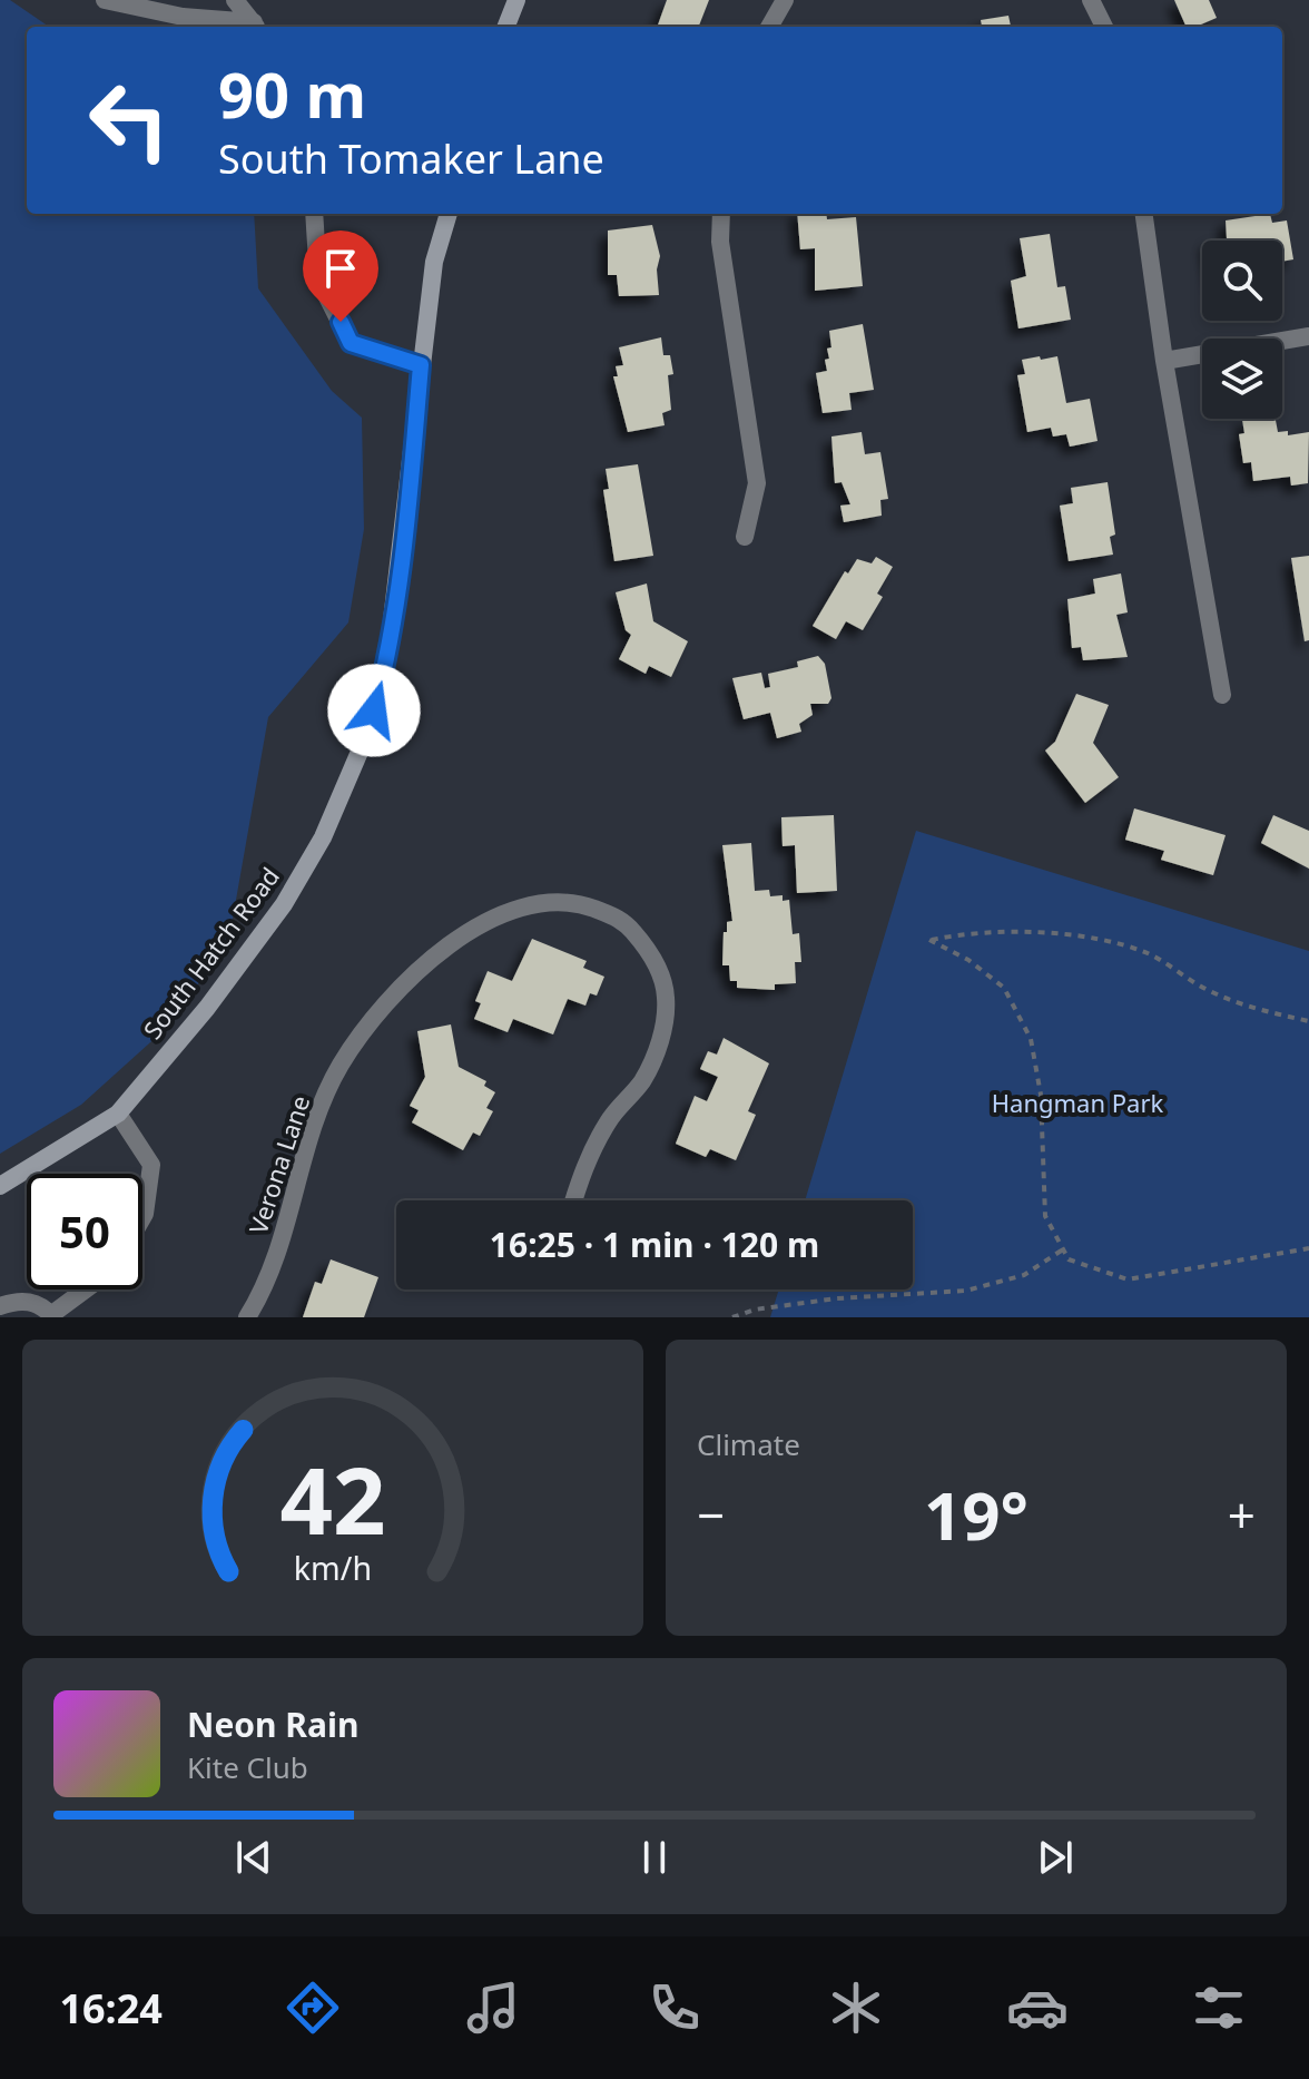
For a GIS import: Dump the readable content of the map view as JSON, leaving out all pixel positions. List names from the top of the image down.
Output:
{
  "streets": {
    "main road": ["South Hatch Road"],
    "street": ["Verona Lane"]
  },
  "parks": ["Hangman Park"],
  "page": {
    "turn": ["90 m", "South Tomaker Lane"],
    "limit": "50",
    "trip": "16:25 · 1 min · 120 m",
    "tile": "Climate",
    "heat": ["−", "19°", "+"],
    "song": ["Neon Rain", "Kite Club"],
    "tabs": "16:24",
    "gauge": ["42", "km/h"]
  }
}
